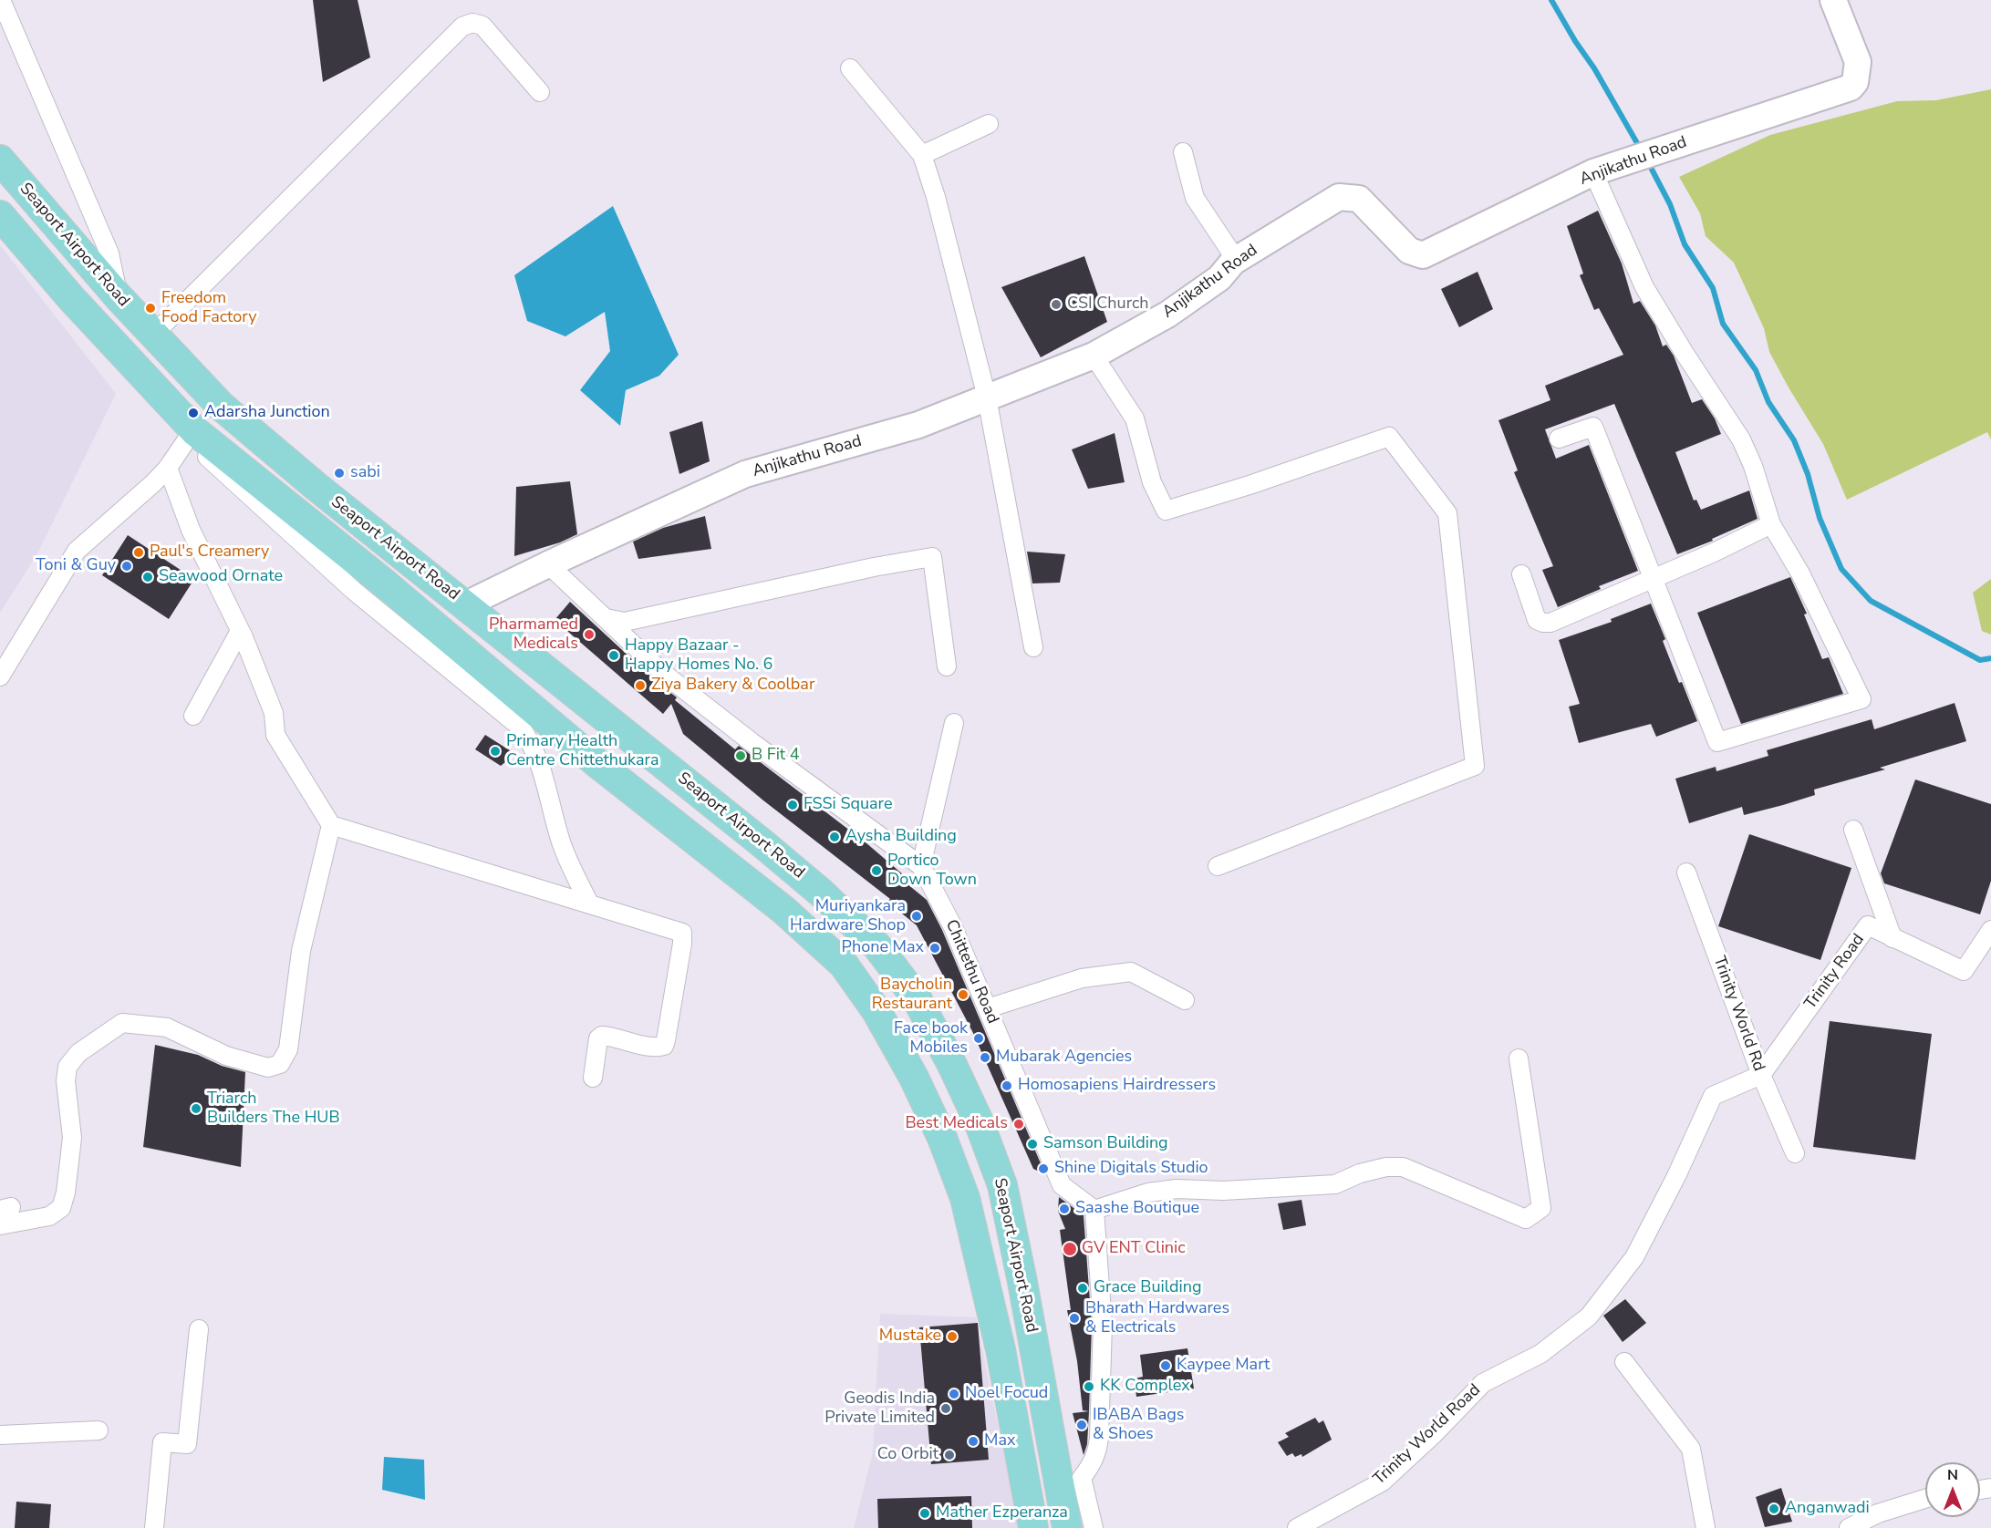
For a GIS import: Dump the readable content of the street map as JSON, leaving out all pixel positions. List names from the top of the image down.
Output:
{
  "streets": {
    "main road": ["Seaport Airport Road"],
    "street": [
      "Anjikathu Road",
      "Chittethu Road",
      "Trinity Road",
      "Trinity World Rd",
      "Trinity World Road"
    ]
  },
  "crossings": [
    ["Anjikathu Road", "Seaport Airport Road"],
    ["Anjikathu Road", "Chittethu Road"],
    ["Trinity Road", "Trinity World Rd"],
    ["Trinity Road", "Trinity World Road"],
    ["Trinity World Rd", "Trinity World Road"]
  ],
  "places": [
    "CSI Church",
    "Freedom Food Factory",
    "Adarsha Junction",
    "sabi",
    "Paul's Creamery",
    "Toni & Guy",
    "Seawood Ornate",
    "Pharmamed Medicals",
    "Happy Bazaar - Happy Homes No. 6",
    "Ziya Bakery & Coolbar",
    "Primary Health Centre Chittethukara",
    "B Fit 4",
    "FSSi Square",
    "Aysha Building",
    "Portico Down Town",
    "Muriyankara Hardware Shop",
    "Phone Max",
    "Baycholin Restaurant",
    "Face book Mobiles",
    "Mubarak Agencies",
    "Homosapiens Hairdressers",
    "Triarch Builders The HUB",
    "Best Medicals",
    "Samson Building",
    "Shine Digitals Studio",
    "Saashe Boutique",
    "GV ENT Clinic",
    "Grace Building",
    "Bharath Hardwares & Electricals",
    "Mustake",
    "Kaypee Mart",
    "KK Complex",
    "Noel Focud",
    "Geodis India Private Limited",
    "IBABA Bags & Shoes",
    "Max",
    "Co Orbit",
    "Anganwadi",
    "Mather Ezperanza"
  ],
  "north": "top"
}
